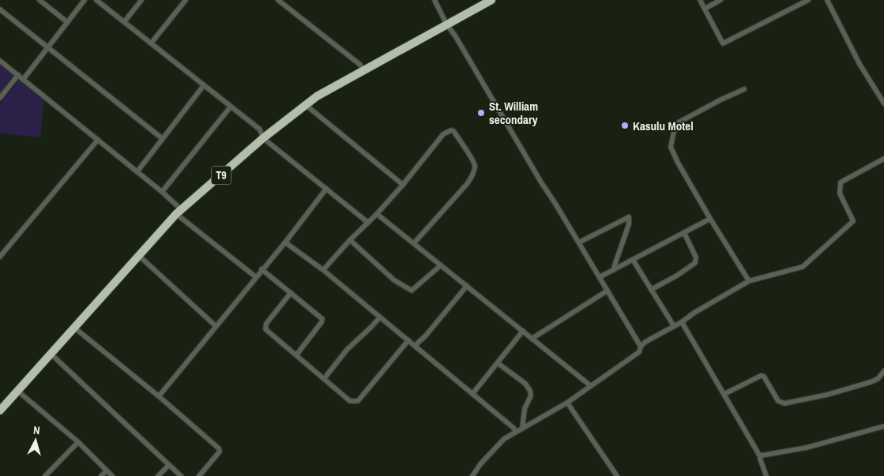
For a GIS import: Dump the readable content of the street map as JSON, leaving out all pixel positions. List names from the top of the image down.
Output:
{
  "streets": {
    "highway": ["T9"]
  },
  "places": ["St. William secondary", "Kasulu Motel"],
  "north": "top"
}
